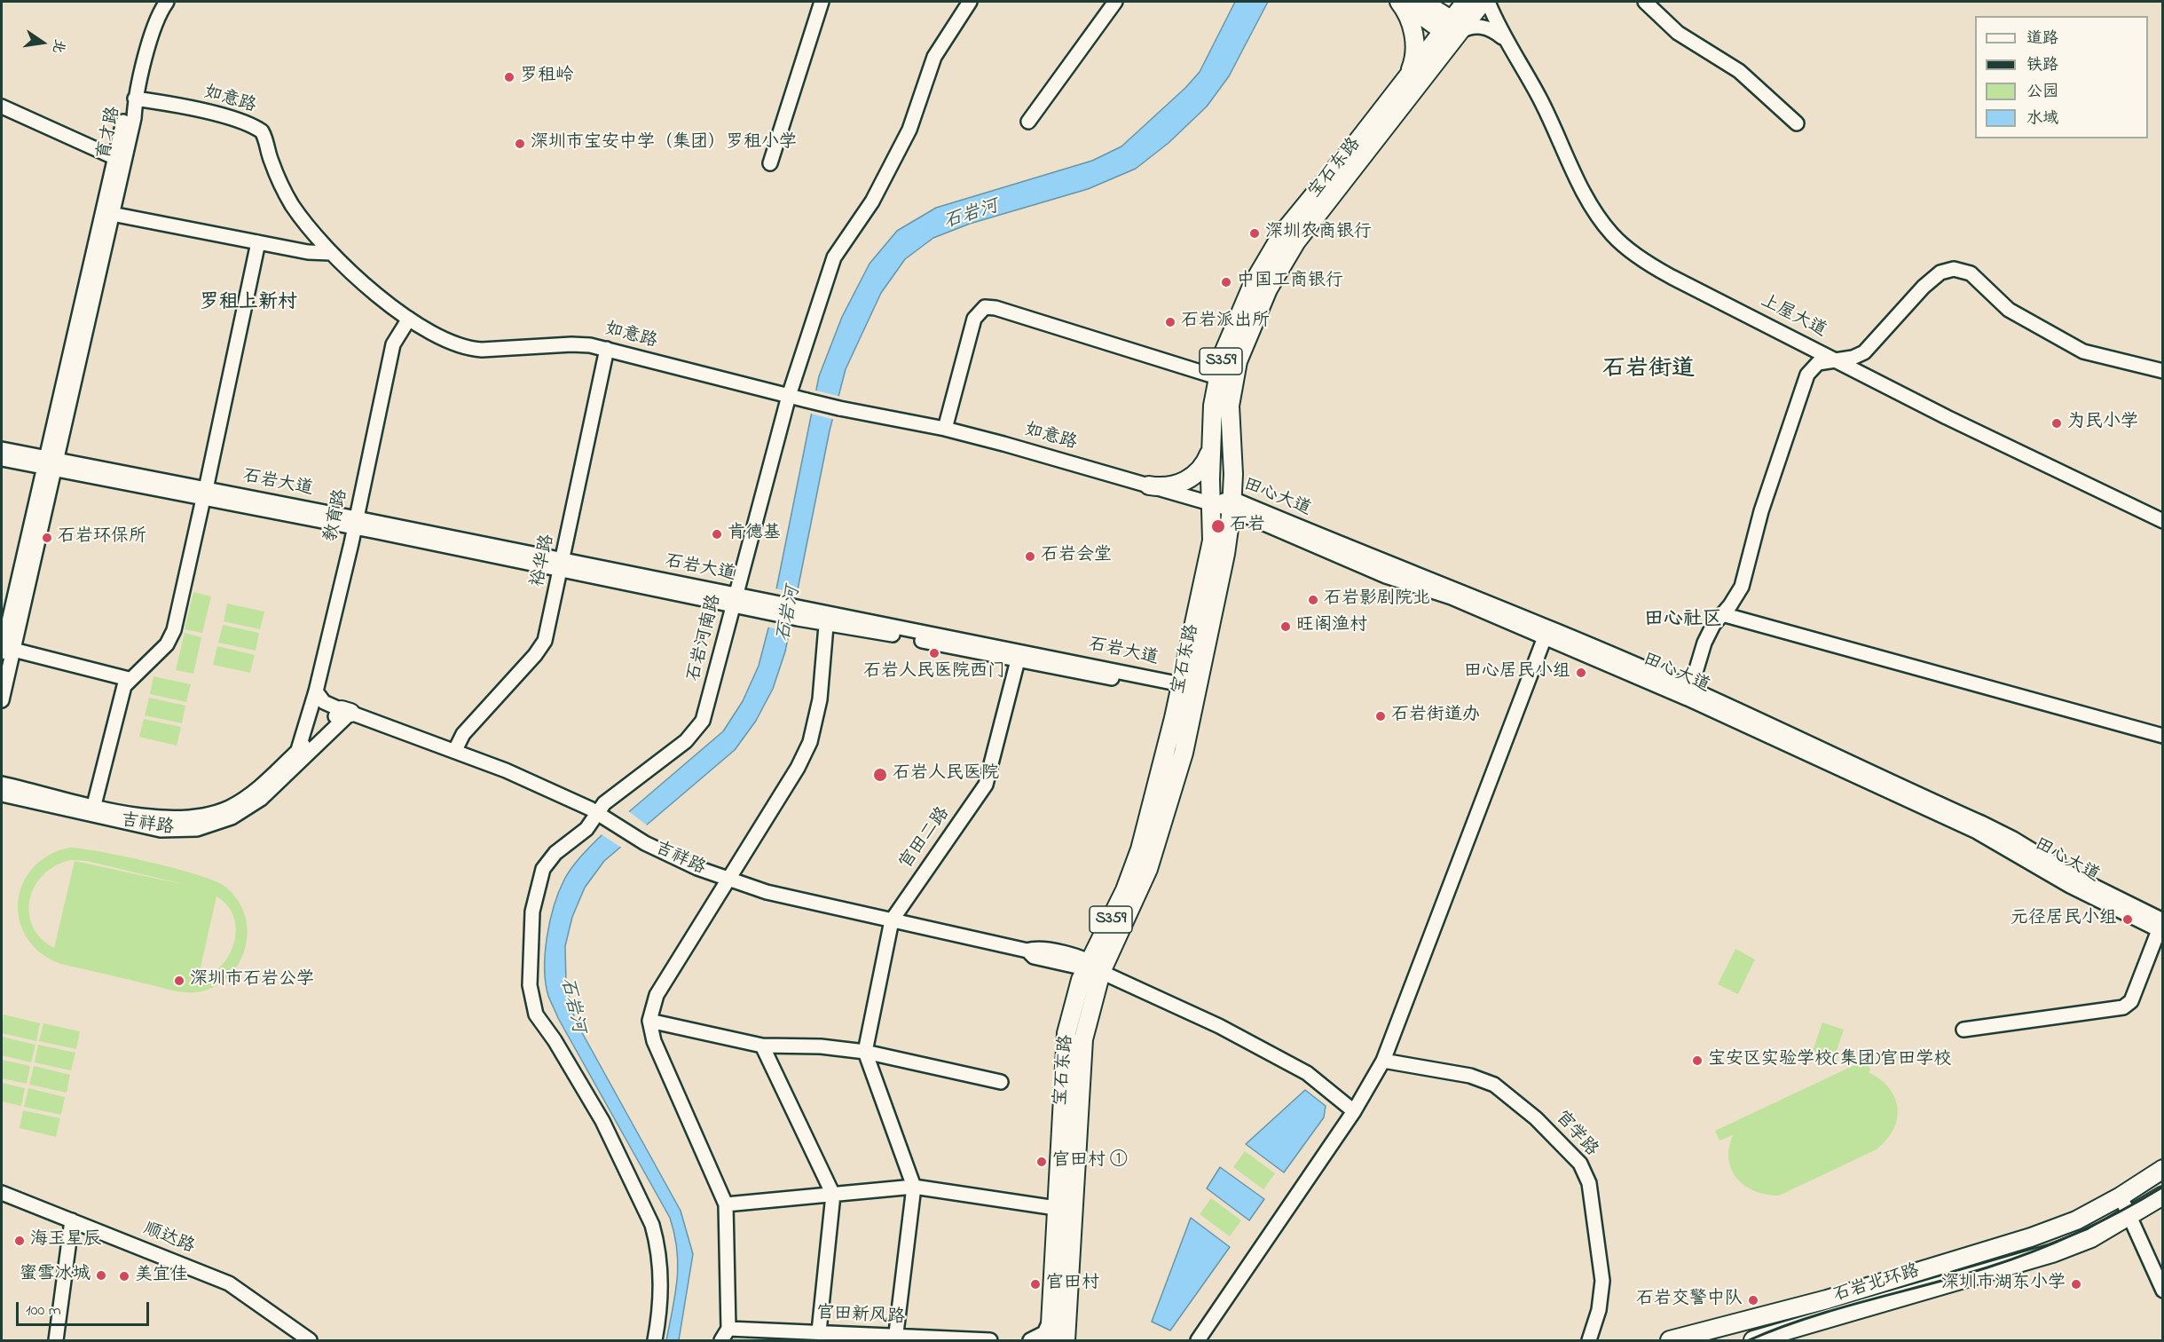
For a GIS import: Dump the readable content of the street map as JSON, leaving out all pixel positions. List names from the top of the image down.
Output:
{
  "streets": {
    "main road": ["宝石东路", "S359", "石岩北环路"],
    "street": [
      "如意路",
      "育才路",
      "上屋大道",
      "石岩大道",
      "田心大道",
      "教育路",
      "裕华路",
      "石岩河南路",
      "吉祥路",
      "官田二路",
      "官学路",
      "顺达路",
      "官田新风路"
    ]
  },
  "crossings": [
    ["如意路", "育才路"],
    ["如意路", "宝石东路"],
    ["如意路", "田心大道"],
    ["如意路", "教育路"],
    ["如意路", "裕华路"],
    ["如意路", "石岩河南路"],
    ["育才路", "石岩大道"],
    ["宝石东路", "上屋大道"],
    ["宝石东路", "S359"],
    ["宝石东路", "石岩大道"],
    ["宝石东路", "田心大道"],
    ["宝石东路", "吉祥路"],
    ["上屋大道", "S359"],
    ["石岩大道", "教育路"],
    ["石岩大道", "裕华路"],
    ["石岩大道", "石岩河南路"],
    ["石岩大道", "官田二路"],
    ["教育路", "吉祥路"],
    ["裕华路", "吉祥路"],
    ["石岩河南路", "吉祥路"],
    ["吉祥路", "官田二路"]
  ],
  "districts": ["罗租上新村", "石岩街道", "田心社区"],
  "water": ["石岩河"],
  "places": [
    "罗租岭",
    "深圳市宝安中学（集团）罗租小学",
    "深圳农商银行",
    "中国工商银行",
    "石岩派出所",
    "为民小学",
    "石岩",
    "肯德基",
    "石岩环保所",
    "石岩会堂",
    "石岩影剧院北",
    "旺阁渔村",
    "石岩人民医院西门",
    "田心居民小组",
    "石岩街道办",
    "石岩人民医院",
    "元径居民小组",
    "深圳市石岩公学",
    "宝安区实验学校(集团)官田学校",
    "官田村 ①",
    "海王星辰",
    "蜜雪冰城",
    "美宜佳",
    "官田村",
    "深圳市湖东小学",
    "石岩交警中队"
  ],
  "legend": [
    "道路",
    "铁路",
    "公园",
    "水域"
  ],
  "scale_bar": "100 m",
  "north": "right"
}
